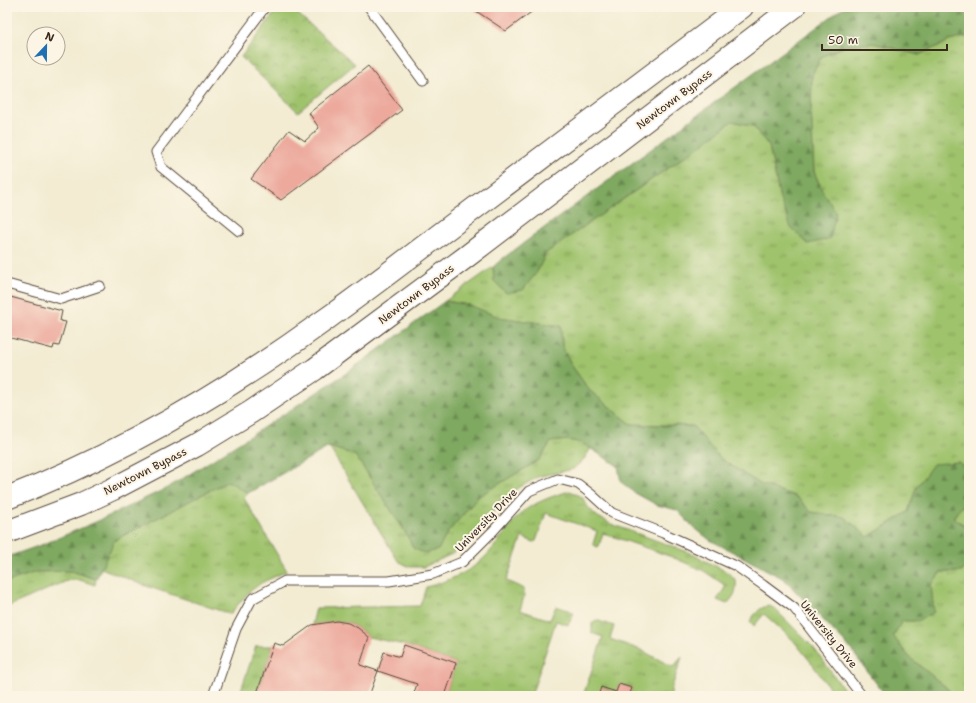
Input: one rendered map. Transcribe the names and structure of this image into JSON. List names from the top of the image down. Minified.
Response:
{"streets":{"highway":["Newtown Bypass"],"lane":["University Drive"]},"scale_bar":"50 m","north":"top"}
